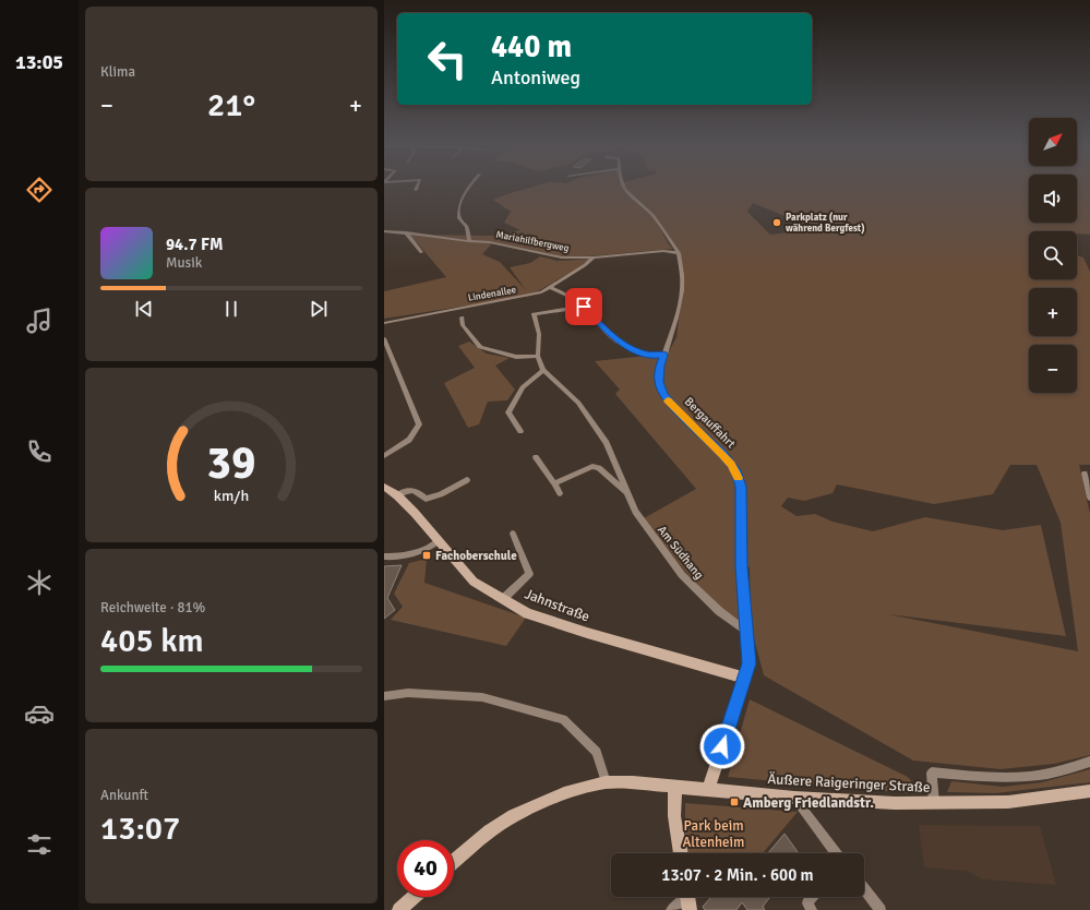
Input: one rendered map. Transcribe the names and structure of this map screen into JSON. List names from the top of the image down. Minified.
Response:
{"streets":{"street":["Mariahilfbergweg","Lindenallee","Bergauffahrt","Am Südhang","Jahnstraße","Äußere Raigeringer Straße"]},"crossings":[["Mariahilfbergweg","Lindenallee"],["Mariahilfbergweg","Bergauffahrt"],["Bergauffahrt","Am Südhang"],["Bergauffahrt","Jahnstraße"],["Bergauffahrt","Äußere Raigeringer Straße"]],"parks":["Park beim Altenheim"],"places":{"other":["Parkplatz (nur während Bergfest)"],"transit":["Fachoberschule","Amberg Friedlandstr."]},"north":"top right","page":{"tabs":"13:05","tile":["Klima",["Reichweite · 81%","405 km"],["Ankunft","13:07"]],"turn":["440 m","Antoniweg"],"heat":["−","21°","+"],"map_buttons":["+","−"],"song":["94.7 FM","Musik"],"limit":"40","trip":"13:07 · 2 Min. · 600 m","gauge":["39","km/h"]}}
